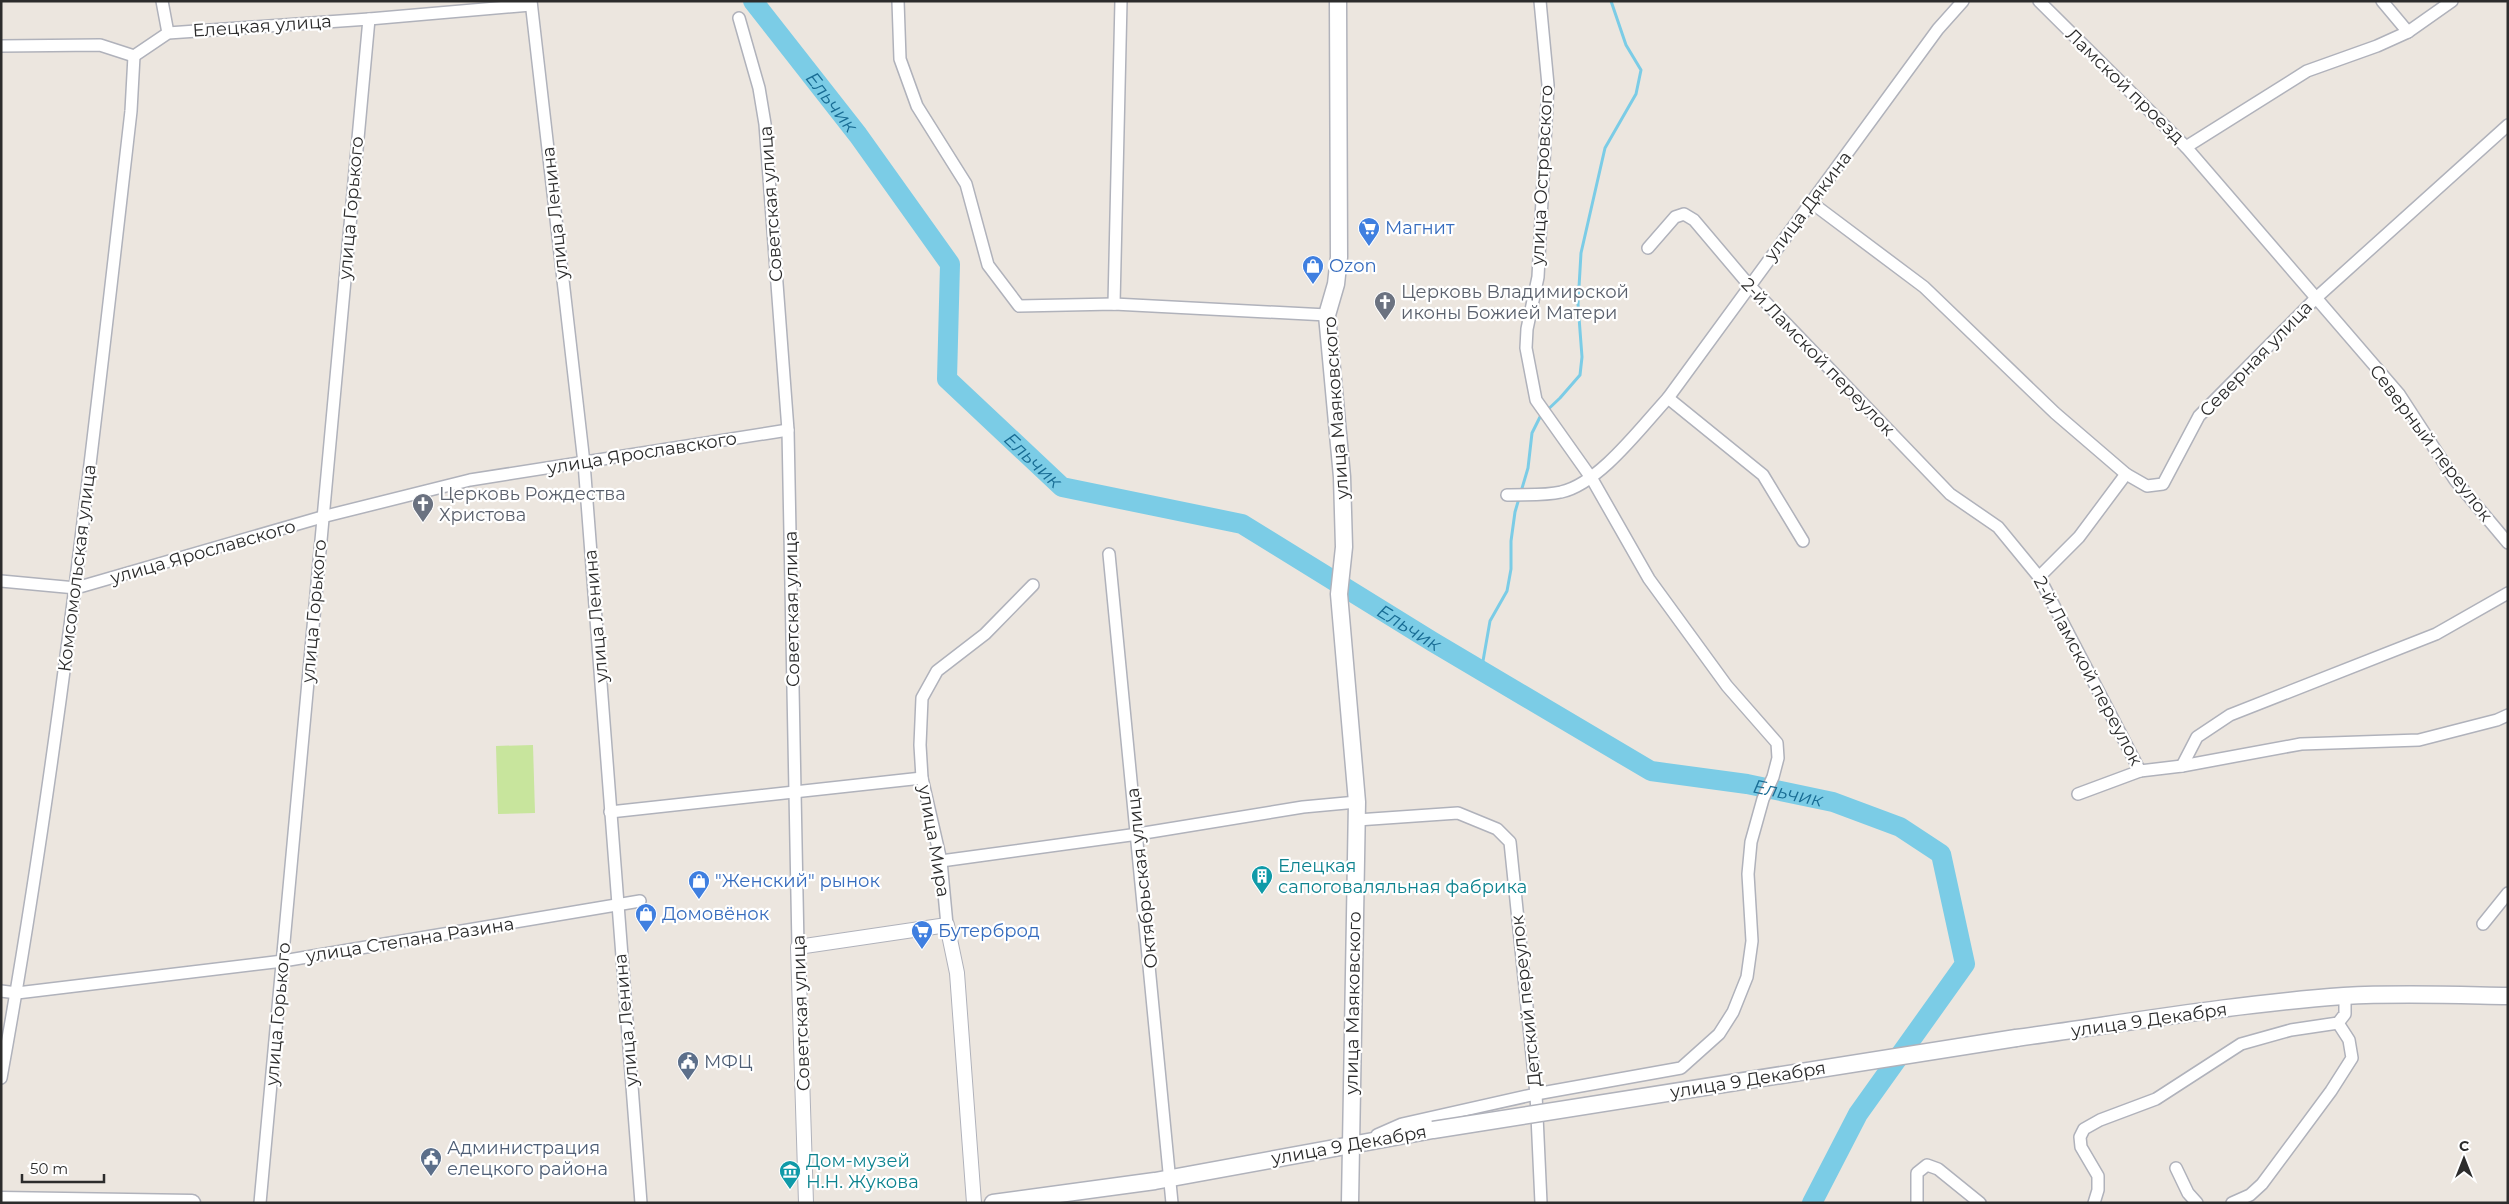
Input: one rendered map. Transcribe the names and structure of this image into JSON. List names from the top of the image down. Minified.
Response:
{"streets":{"main road":["улица Маяковского","улица 9 Декабря"],"street":["Елецкая улица","Ламской проезд","улица Островского","Советская улица","улица Дякина","улица Горького","улица Ленина","2-й Ламской переулок","Северная улица","Северный переулок","улица Ярославского","Комсомольская улица","улица Мира","Октябрьская улица","улица Степана Разина","Детский переулок"]},"crossings":[["Елецкая улица","улица Горького"],["Елецкая улица","улица Ленина"],["Елецкая улица","Комсомольская улица"],["Ламской проезд","Северный переулок"],["улица Островского","улица Дякина"],["улица Островского","улица Маяковского"],["улица Островского","Детский переулок"],["улица Островского","улица 9 Декабря"],["Советская улица","улица Ярославского"],["улица Дякина","2-й Ламской переулок"],["улица Дякина","Северная улица"],["улица Горького","улица Ярославского"],["улица Горького","улица Степана Разина"],["улица Ленина","улица Ярославского"],["улица Ленина","улица Степана Разина"],["Северная улица","Северный переулок"],["улица Маяковского","Детский переулок"],["улица Маяковского","улица 9 Декабря"],["улица Ярославского","Комсомольская улица"],["Комсомольская улица","улица Степана Разина"],["Октябрьская улица","улица 9 Декабря"]],"water":["Ельчик"],"places":{"supermarket":["Магнит","Бутерброд"],"shop":["Ozon","\"Женский\" рынок","Домовёнок"],"church":["Церковь Владимирской иконы Божией Матери","Церковь Рождества Христова"],"building":["Елецкая сапоговаляльная фабрика"],"public building":["МФЦ","Администрация елецкого района"],"museum":["Дом-музей Н.Н. Жукова"]},"scale_bar":"50 m","north":"top"}
